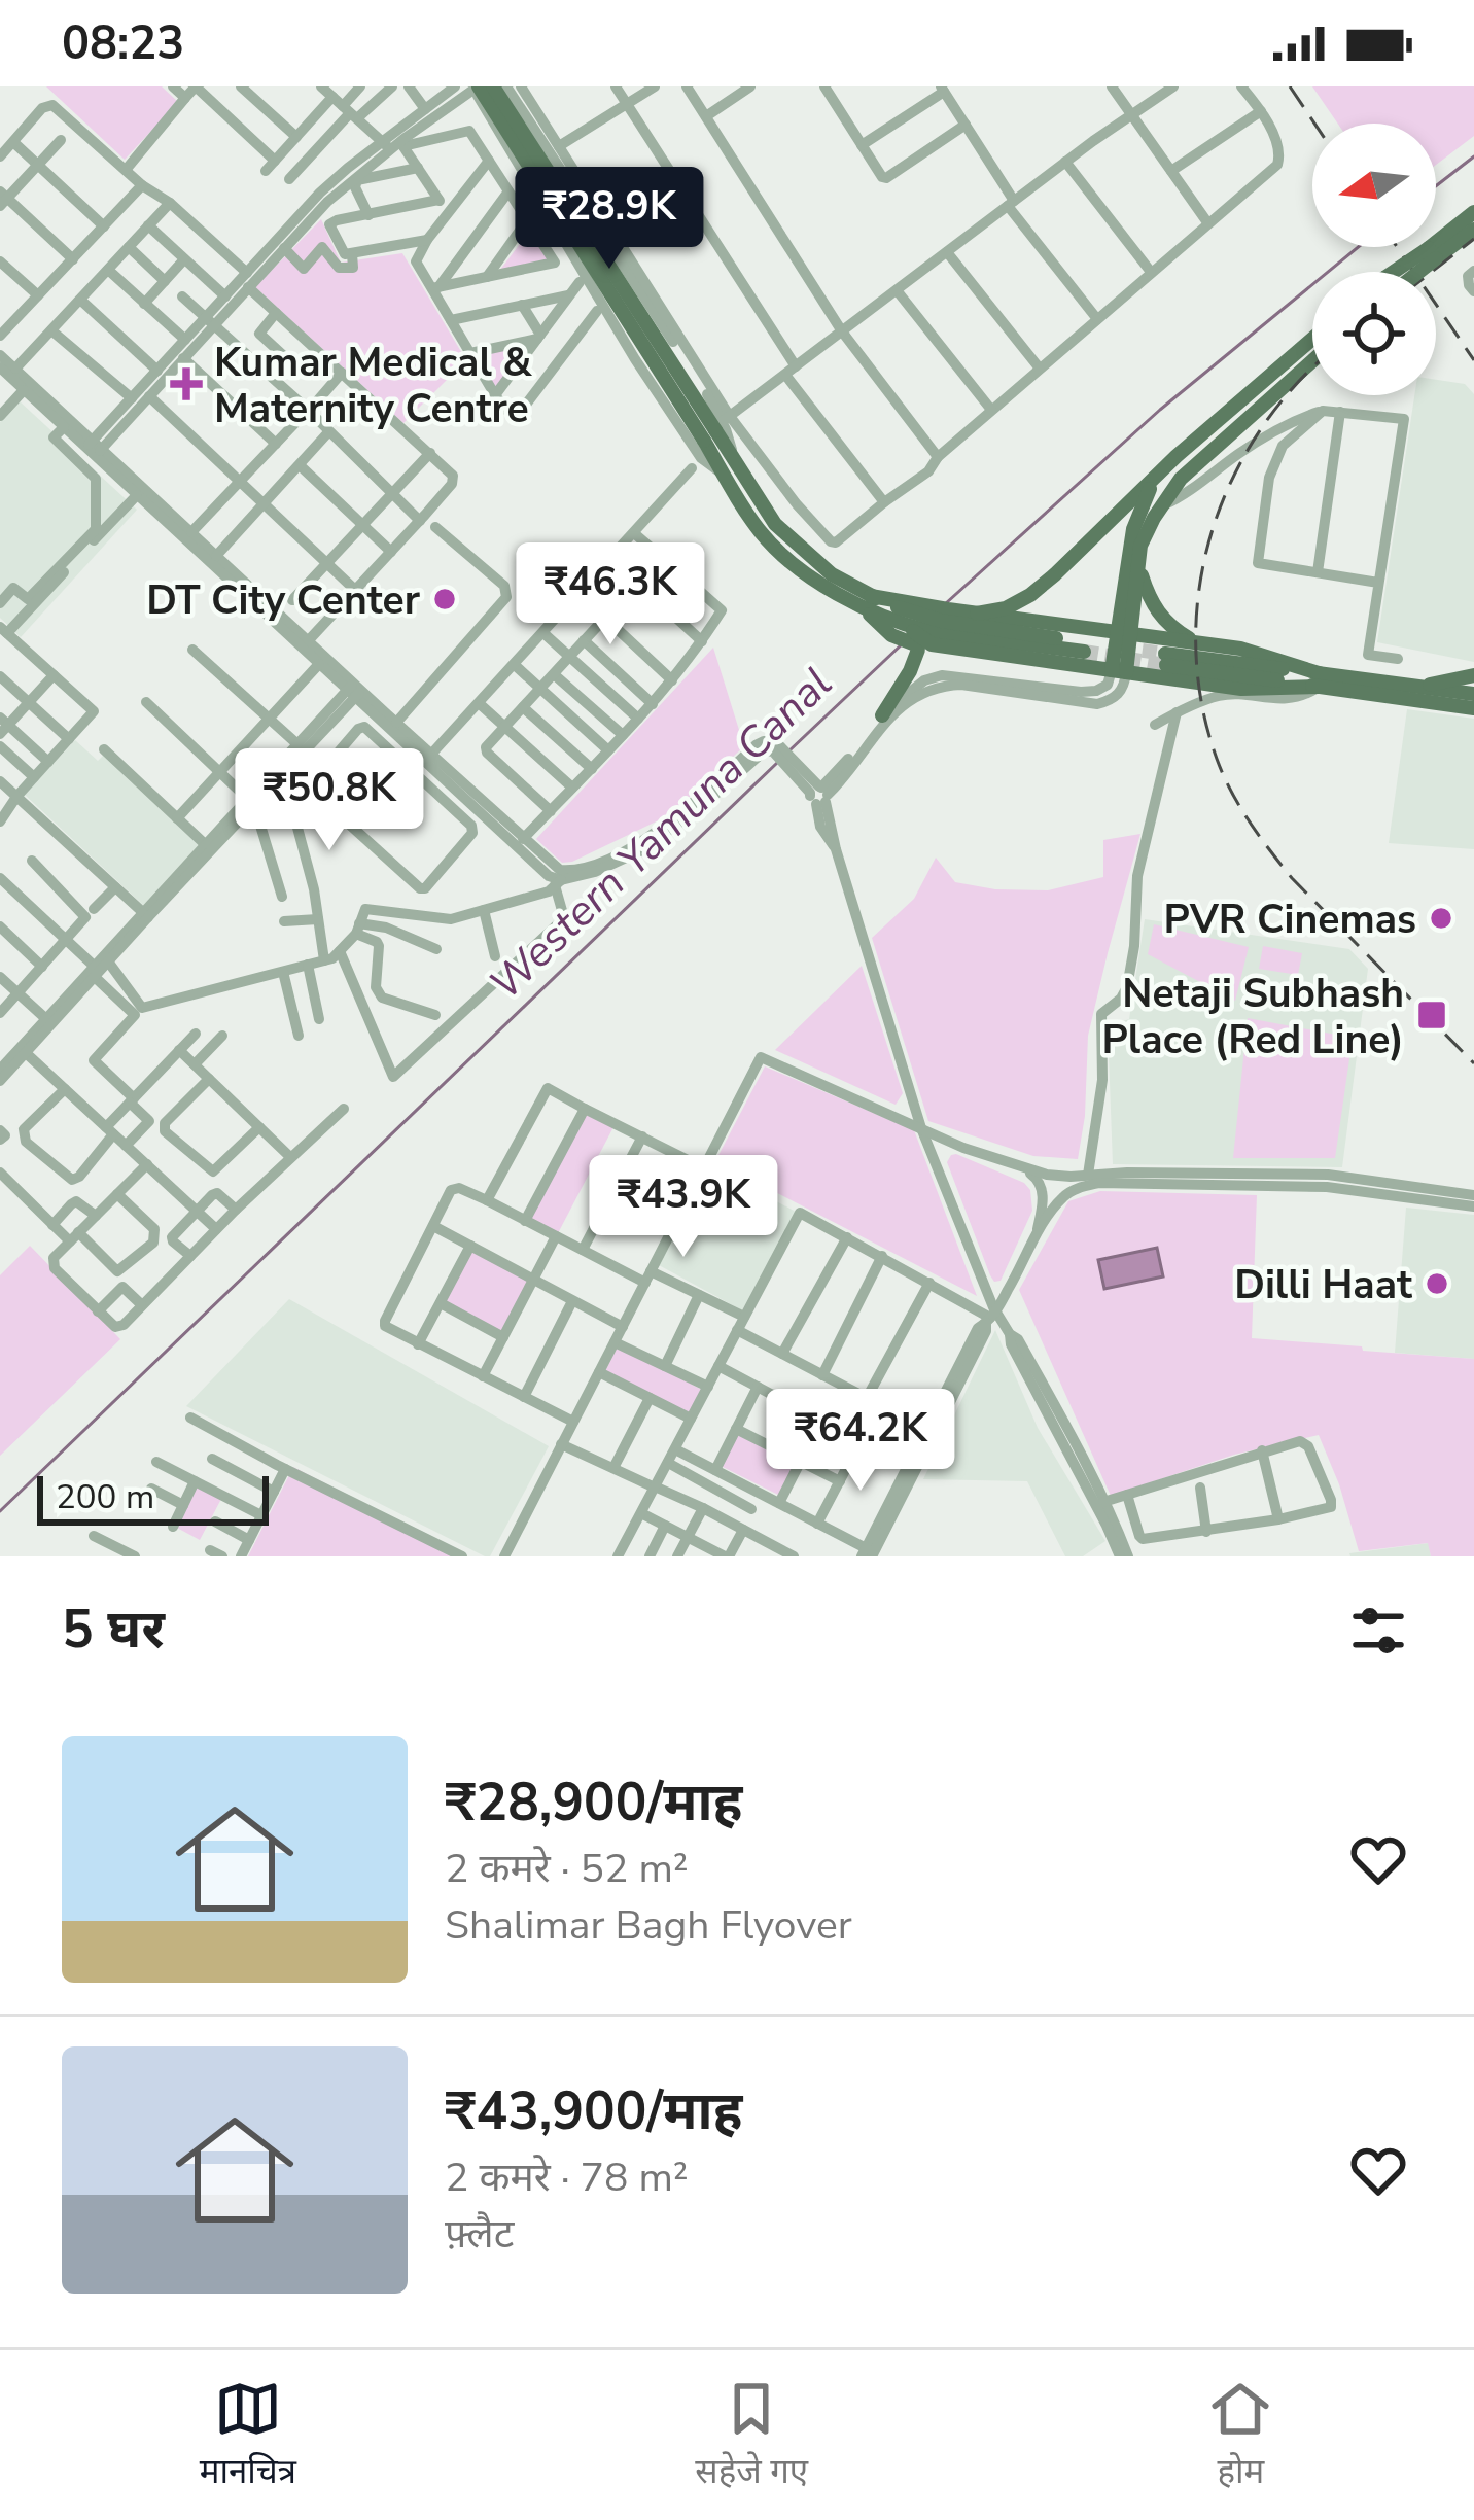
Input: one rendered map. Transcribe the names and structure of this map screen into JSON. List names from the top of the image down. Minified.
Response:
{"water":["Western Yamuna Canal"],"places":{"health":["Kumar Medical & Maternity Centre"],"other":["DT City Center","PVR Cinemas","Dilli Haat"],"transit":["Netaji Subhash Place (Red Line)"]},"scale_bar":"200 m","north":"left","page":{"status":"08:23","price":["₹28.9K","₹46.3K","₹50.8K","₹43.9K","₹64.2K"],"scale":"200 m","heading":"5 घर","list":[{"name":"₹28,900/माह","note":"2 कमरे · 52 m² · Shalimar Bagh Flyover"},{"name":"₹43,900/माह","note":"2 कमरे · 78 m² · फ़्लैट"}],"tabs":["मानचित्र","सहेजे गए","होम"]}}
